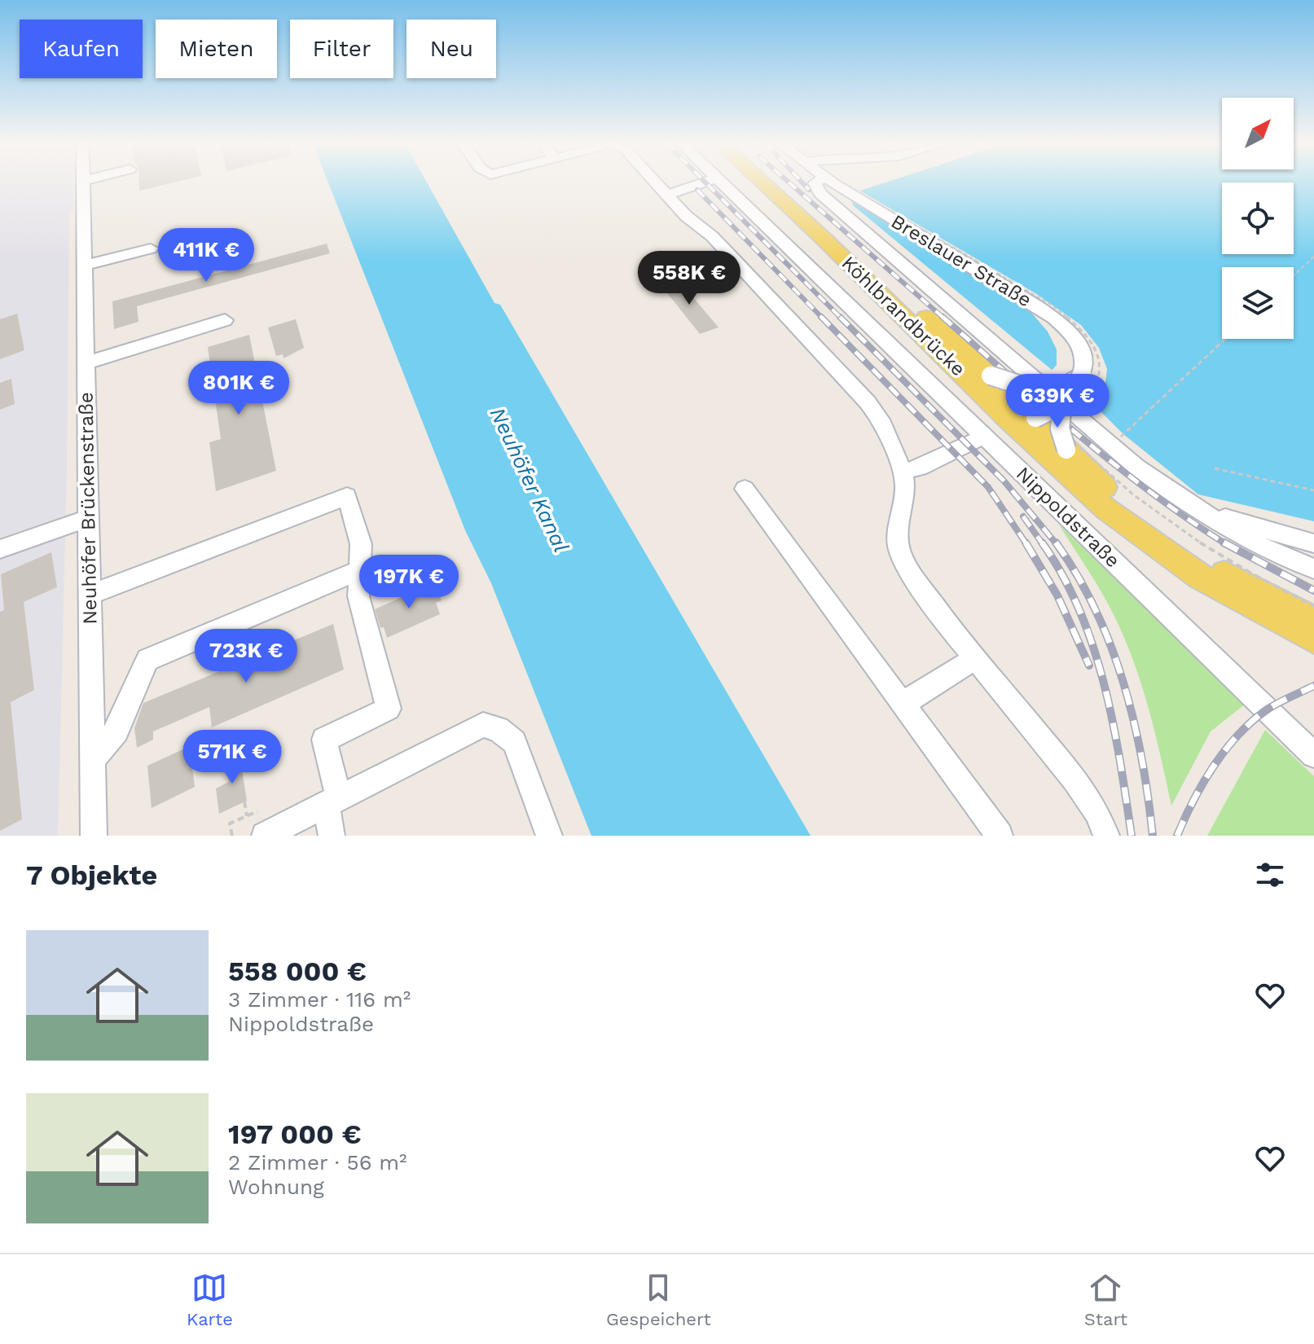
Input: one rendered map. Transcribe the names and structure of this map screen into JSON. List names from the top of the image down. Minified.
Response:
{"streets":{"main road":["Köhlbrandbrücke"],"street":["Breslauer Straße","Neuhöfer Brückenstraße","Nippoldstraße"]},"water":["Neuhöfer Kanal"],"north":"top right","page":{"chip":["Kaufen","Mieten","Filter","Neu"],"price":["411K €","558K €","801K €","639K €","197K €","723K €","571K €"],"heading":"7 Objekte","list":[{"name":"558 000 €","note":"3 Zimmer · 116 m² · Nippoldstraße"},{"name":"197 000 €","note":"2 Zimmer · 56 m² · Wohnung"}],"tabs":["Karte","Gespeichert","Start"]}}
